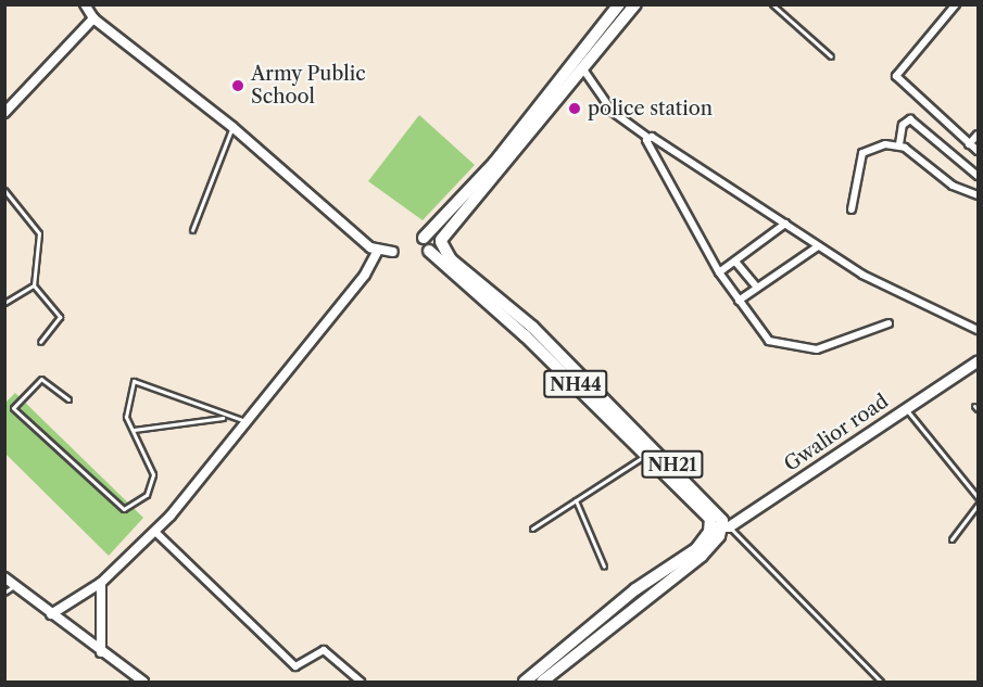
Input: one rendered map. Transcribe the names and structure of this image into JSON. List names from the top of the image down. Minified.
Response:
{"streets":{"highway":["NH44","NH21"],"main road":["Gwalior road"]},"crossings":[["NH44","Gwalior road"],["NH44","NH21"],["Gwalior road","NH21"]],"places":["Army Public School","police station"]}
